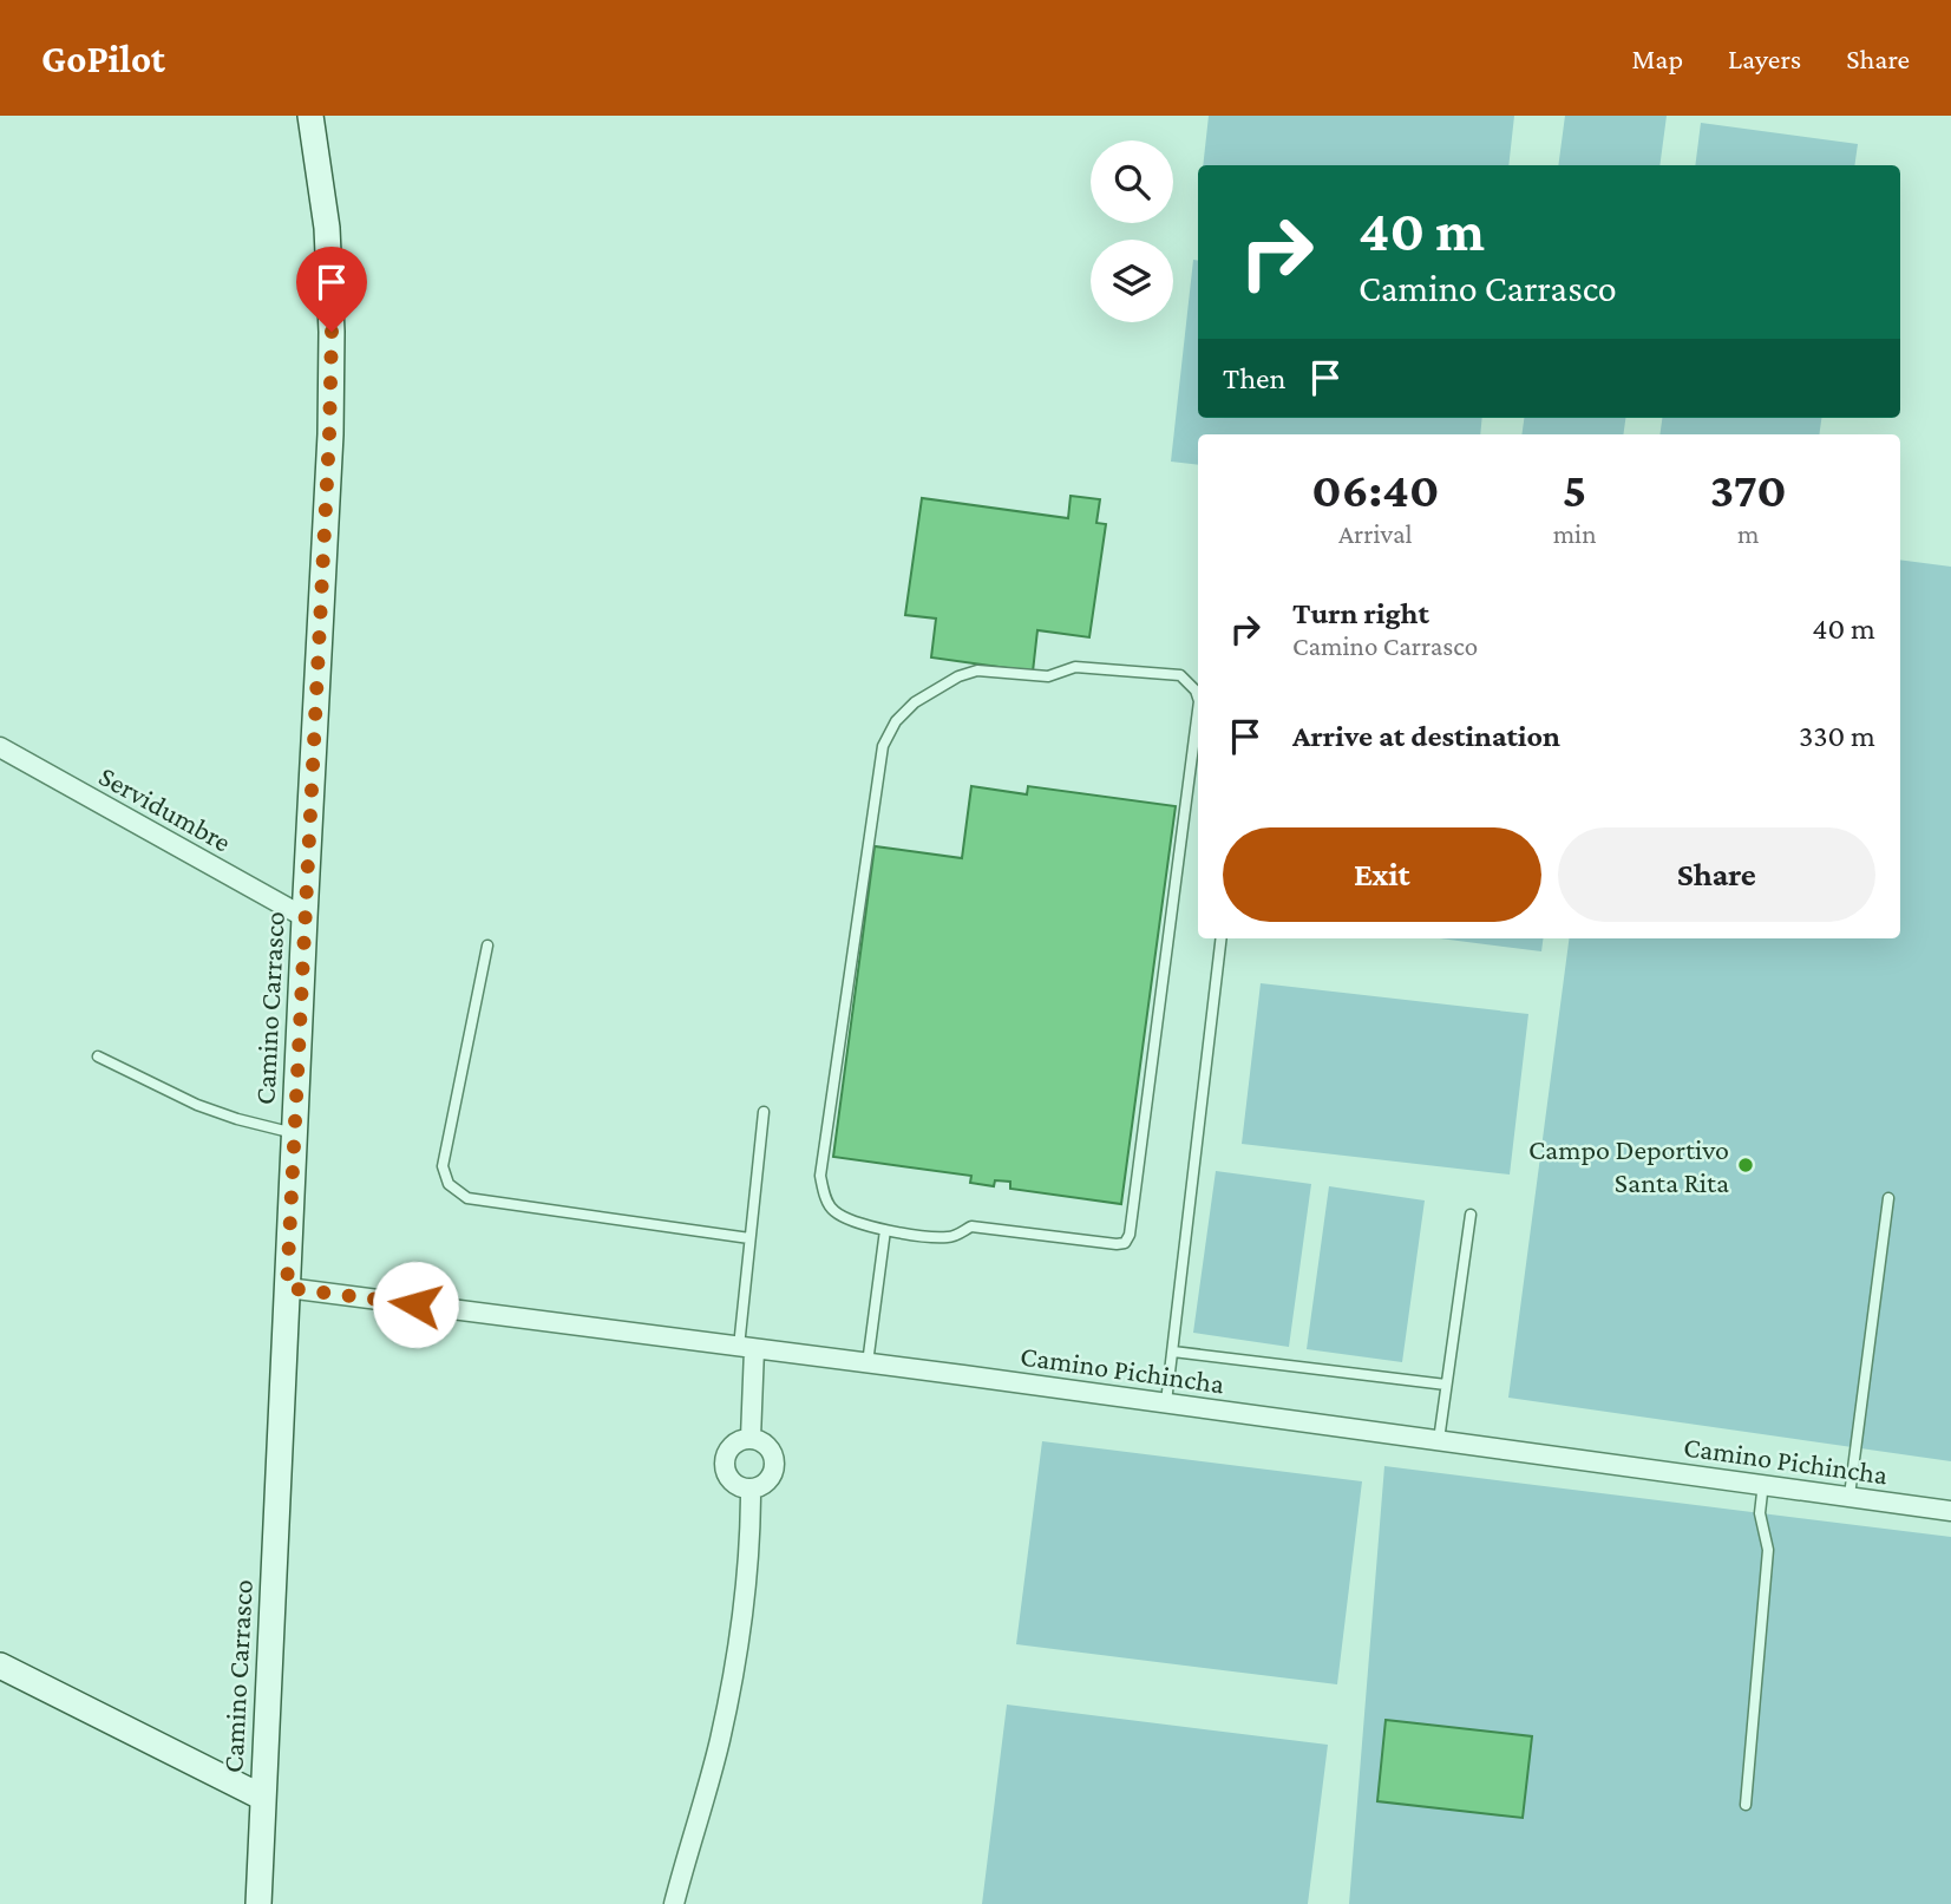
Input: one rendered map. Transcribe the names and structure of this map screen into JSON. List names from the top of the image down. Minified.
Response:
{"streets":{"main road":["Camino Carrasco"],"street":["Servidumbre","Camino Pichincha"]},"crossings":[["Servidumbre","Camino Carrasco"],["Camino Carrasco","Camino Pichincha"]],"places":["Campo Deportivo Santa Rita"],"page":{"header":"GoPilot","nav":["Map","Layers","Share"],"turn":["40 m","Camino Carrasco"],"then":"Then","eta":["06:40","Arrival","5","min","370","m"],"list":[{"name":"Turn right","note":"Camino Carrasco","value":"40 m"},{"name":"Arrive at destination","value":"330 m"}],"buttons":["Exit","Share"]}}
